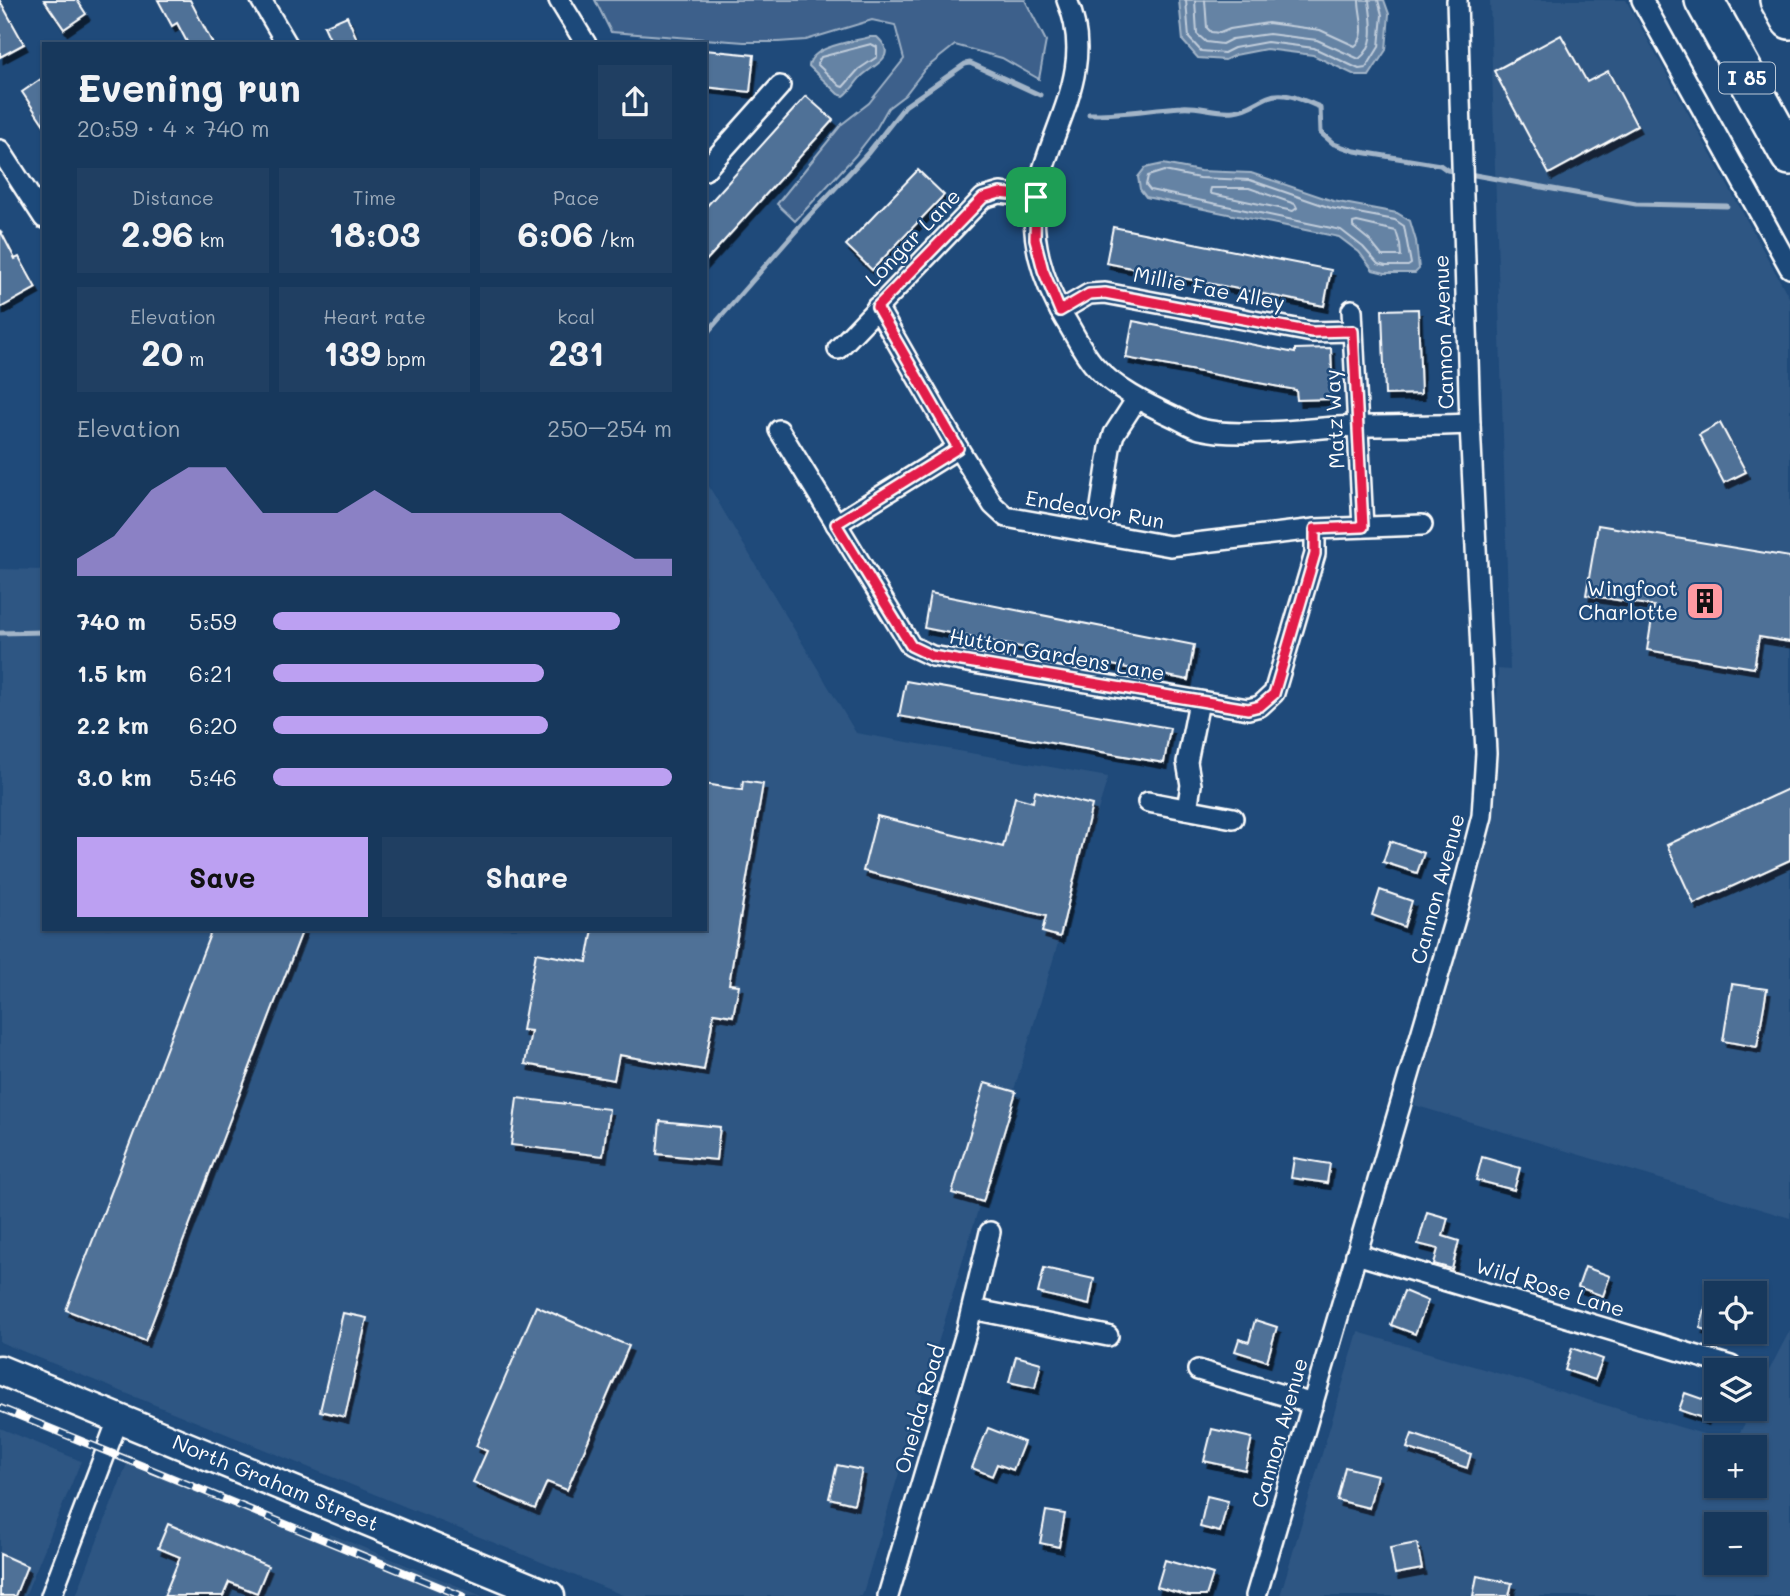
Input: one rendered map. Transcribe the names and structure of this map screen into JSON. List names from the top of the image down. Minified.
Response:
{"streets":{"highway":["I 85"],"main road":["North Graham Street"],"street":["Longar Lane","Millie Fae Alley","Cannon Avenue","Matz Way","Endeavor Run","Hutton Gardens Lane","Wild Rose Lane","Oneida Road"]},"crossings":[["Longar Lane","Endeavor Run"],["Millie Fae Alley","Matz Way"],["Cannon Avenue","Wild Rose Lane"],["Matz Way","Endeavor Run"],["Endeavor Run","Hutton Gardens Lane"]],"places":{"building":["Wingfoot Charlotte"]},"page":{"heading":["Evening run","20:59 · 4 × 740 m"],"stats":[["Distance","2.96 km"],["Time","18:03"],["Pace","6:06 /km"],["Elevation","20 m"],["Heart rate","139 bpm"],["kcal","231"]],"chart":["Elevation","250–254 m"],"list":[{"name":"740 m","note":"5:59"},{"name":"1.5 km","note":"6:21"},{"name":"2.2 km","note":"6:20"},{"name":"3.0 km","note":"5:46"}],"buttons":["Save","Share"],"map_buttons":["+","−"]}}
